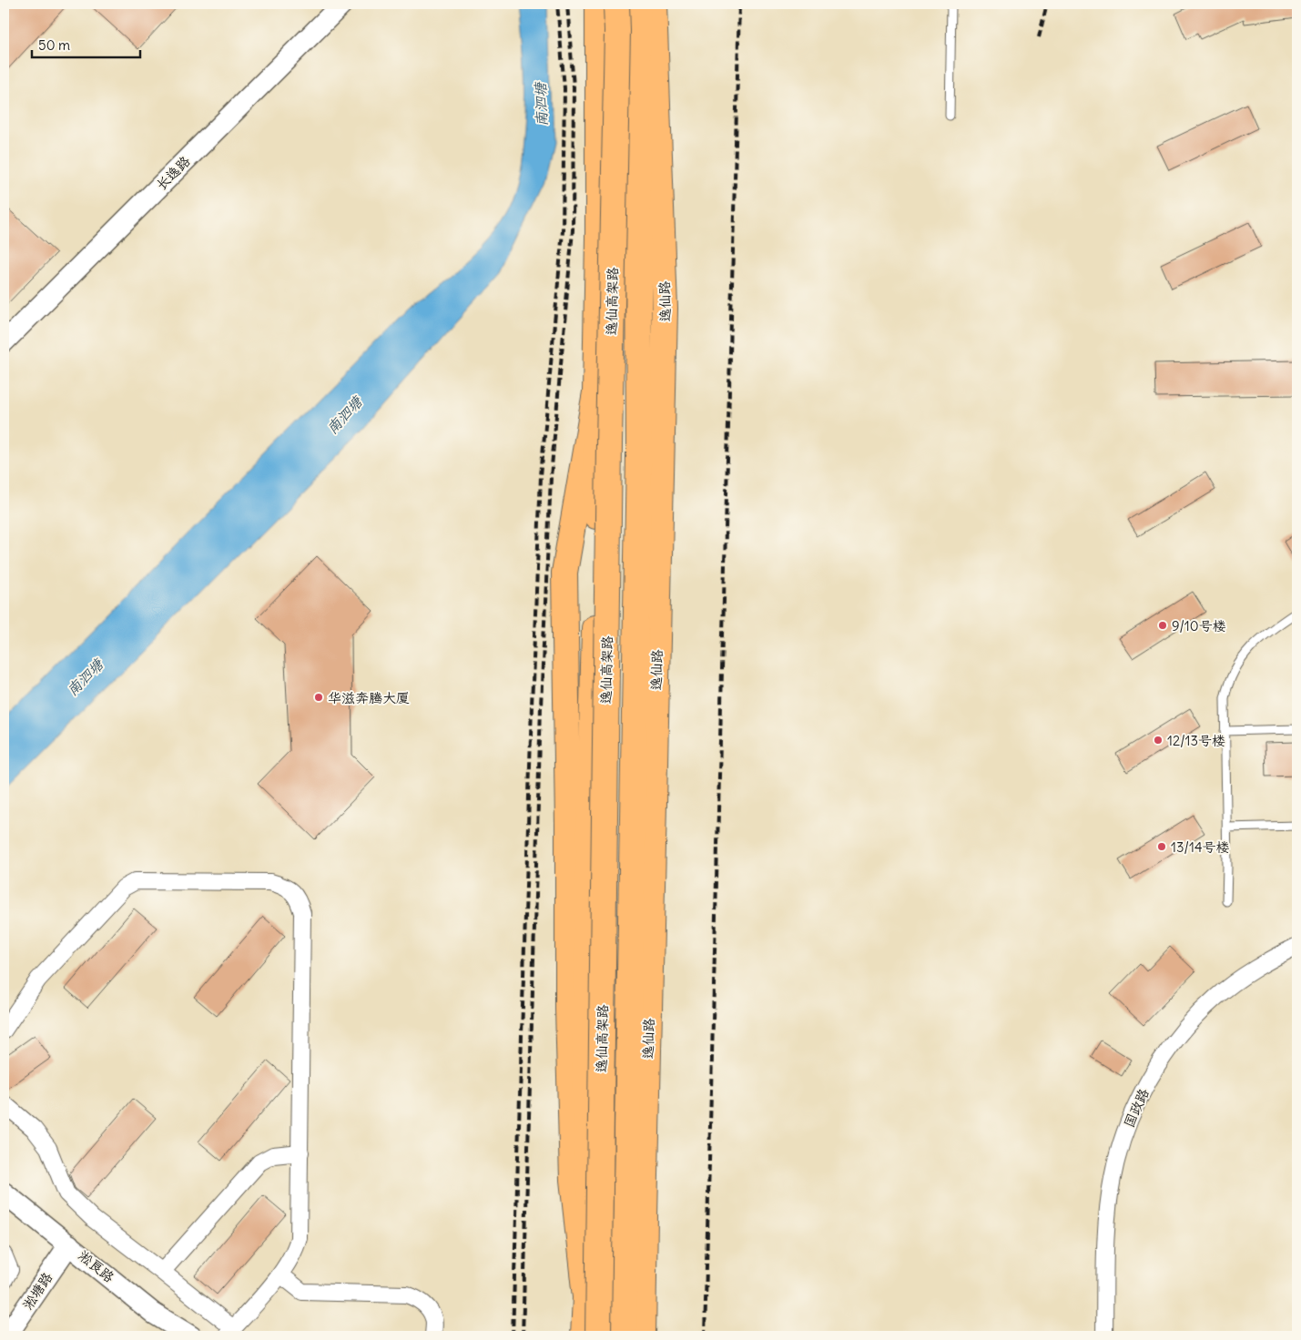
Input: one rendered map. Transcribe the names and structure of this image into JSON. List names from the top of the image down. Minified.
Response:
{"streets":{"main road":["逸仙高架路","逸仙路"],"street":["长逸路","国政路","淞良路","淞塘路"]},"crossings":[["淞良路","淞塘路"]],"water":["南泗塘"],"places":["9/10号楼","华滋奔腾大厦","12/13号楼","13/14号楼"],"scale_bar":"50 m"}
